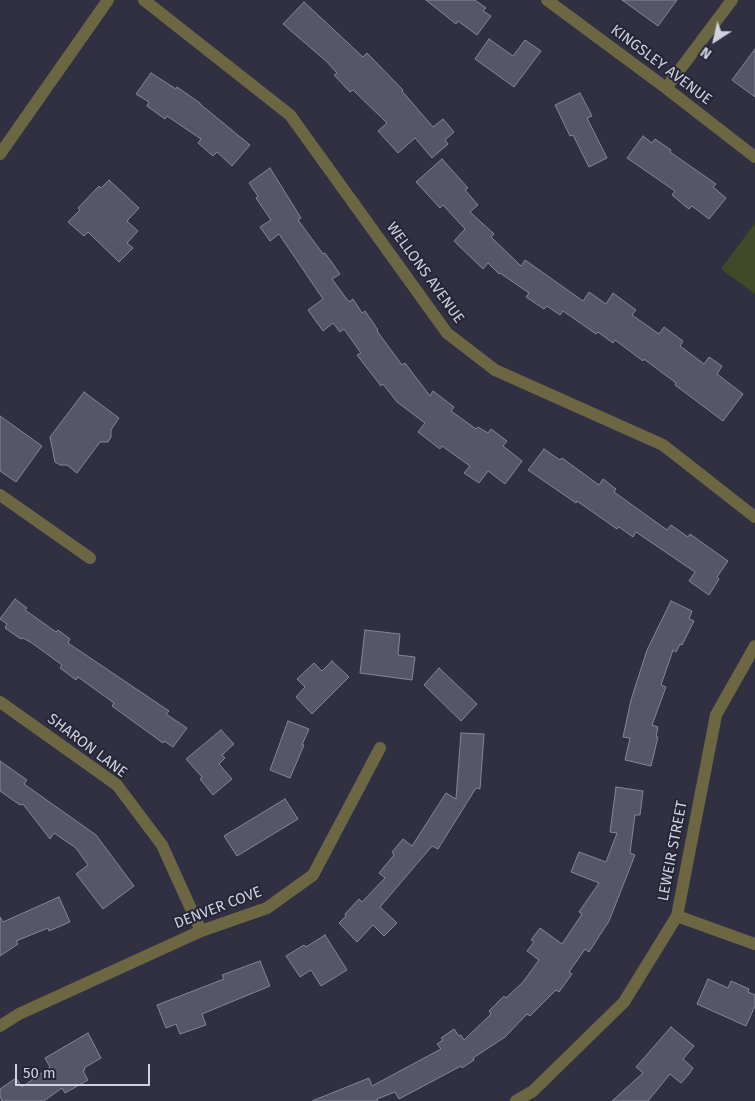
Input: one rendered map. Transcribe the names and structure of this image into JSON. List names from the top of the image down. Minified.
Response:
{"streets":{"street":["KINGSLEY AVENUE","WELLONS AVENUE","SHARON LANE","LEWEIR STREET","DENVER COVE"]},"crossings":[["SHARON LANE","DENVER COVE"]],"scale_bar":"50 m","north":"bottom left"}
